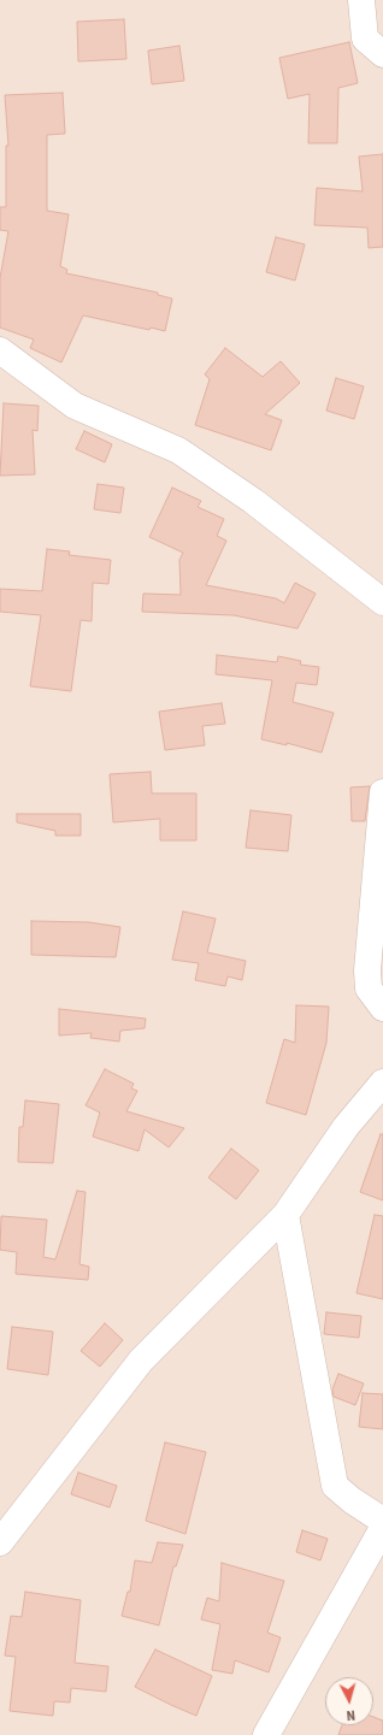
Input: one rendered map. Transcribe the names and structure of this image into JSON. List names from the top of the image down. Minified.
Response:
{"north":"bottom"}
